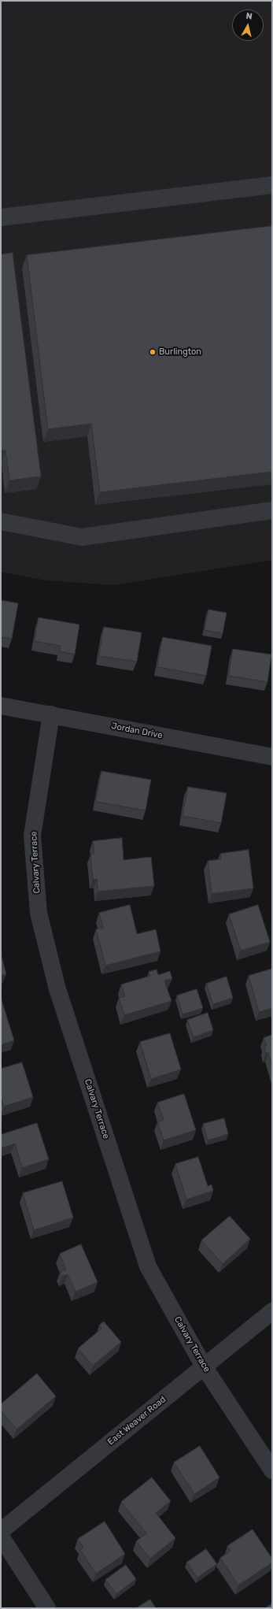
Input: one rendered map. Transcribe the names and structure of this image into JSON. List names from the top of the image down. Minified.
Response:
{"streets":{"street":["Jordan Drive","Calvary Terrace","East Weaver Road"]},"crossings":[["Jordan Drive","Calvary Terrace"],["Calvary Terrace","East Weaver Road"]],"places":["Burlington"],"north":"top"}
